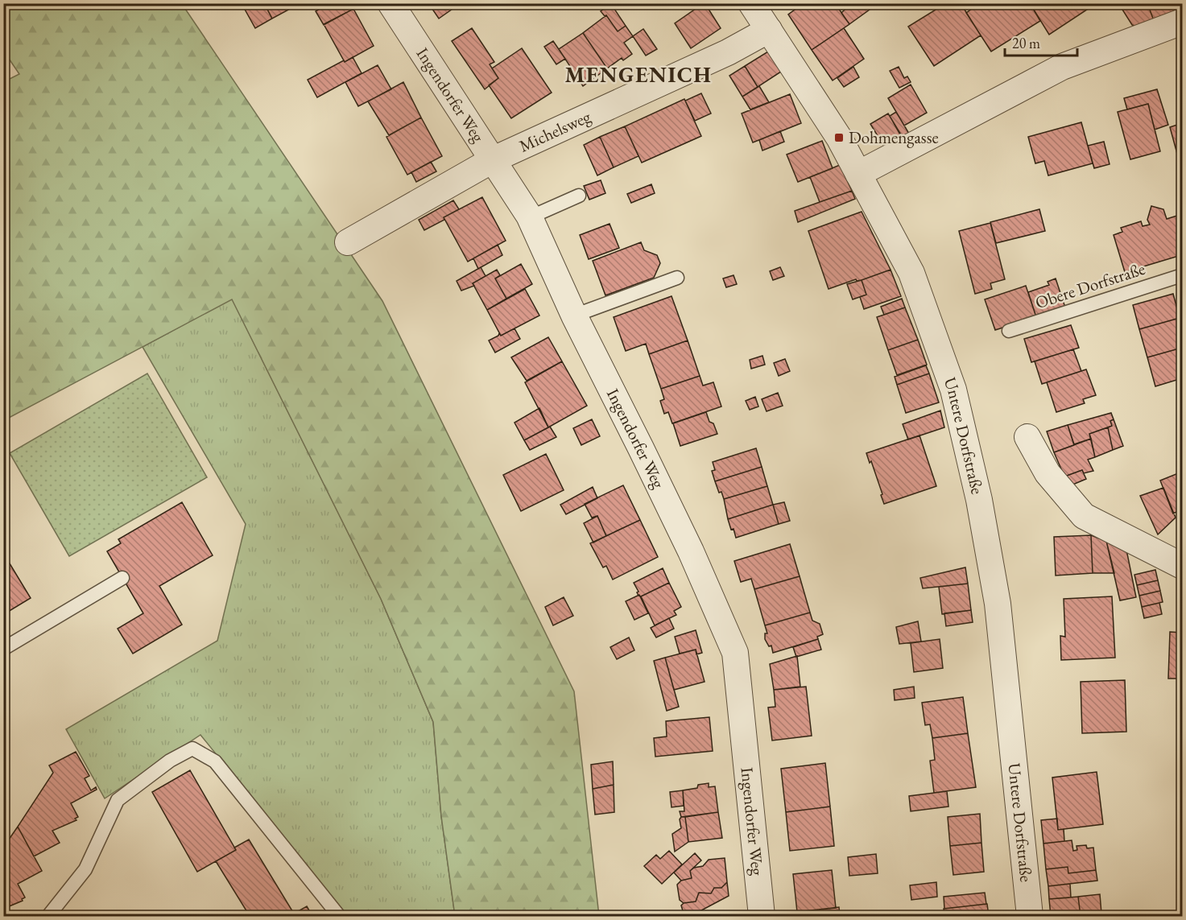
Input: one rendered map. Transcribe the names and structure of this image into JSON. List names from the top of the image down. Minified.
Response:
{"streets":{"street":["Ingendorfer Weg","Michelsweg","Untere Dorfstraße"],"lane":["Obere Dorfstraße"]},"crossings":[["Ingendorfer Weg","Michelsweg"],["Michelsweg","Untere Dorfstraße"]],"districts":["MENGENICH"],"places":{"transit":["Dohmengasse"]},"scale_bar":"20 m"}
